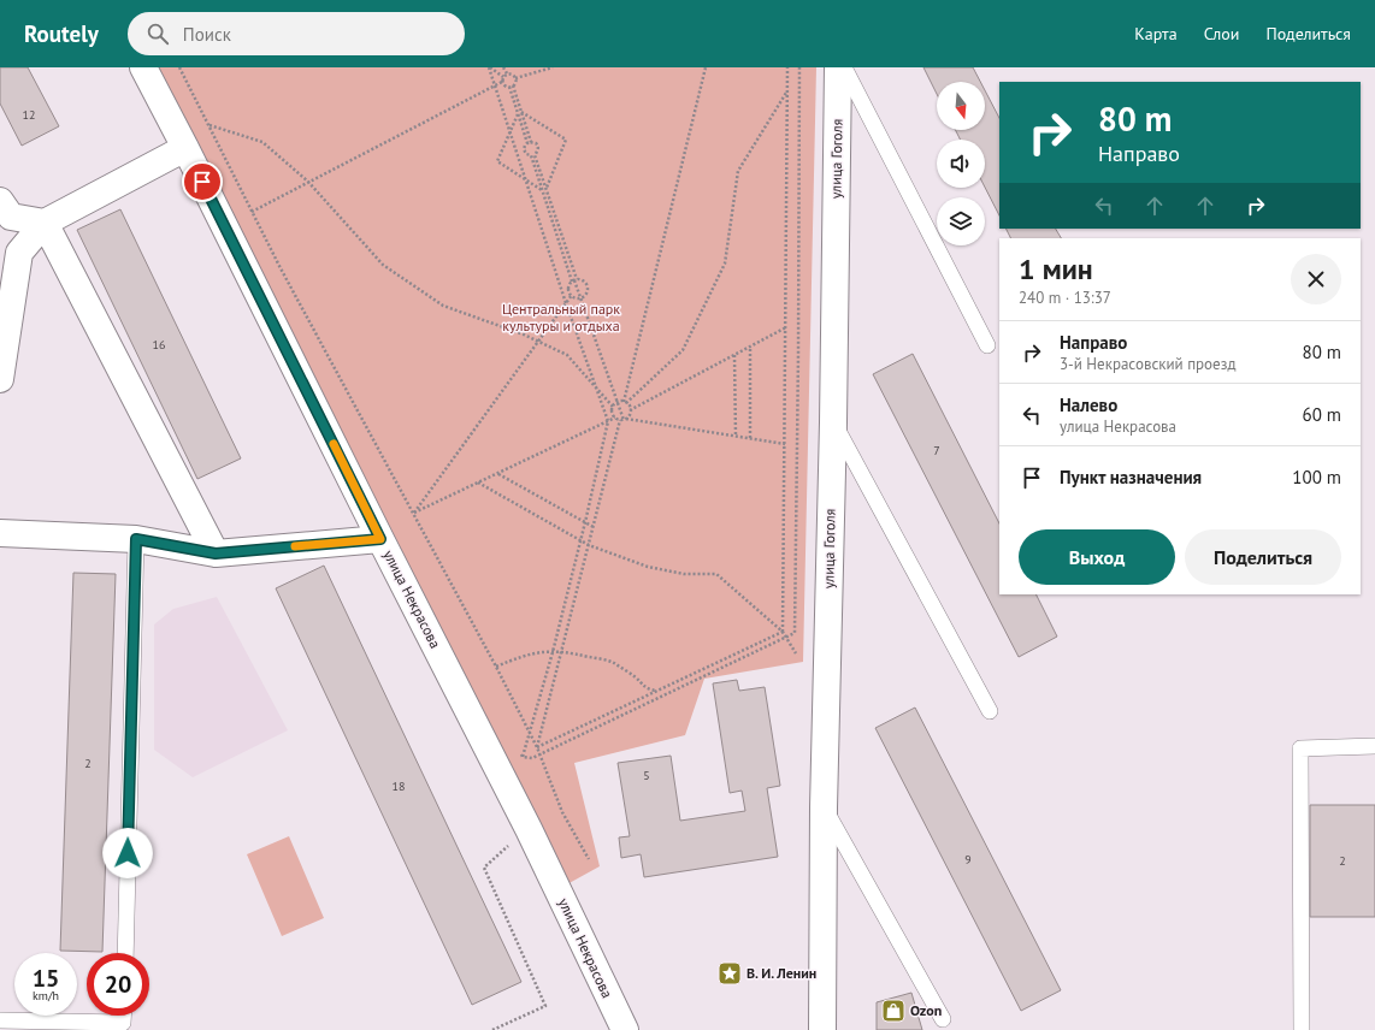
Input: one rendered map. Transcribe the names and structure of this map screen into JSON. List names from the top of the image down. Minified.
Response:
{"streets":{"street":["улица Гоголя","улица Некрасова"]},"parks":["Центральный парк культуры и отдыха"],"places":{"place":["В. И. Ленин"],"shop":["Ozon"]},"house_numbers":["12","16","7","2","5","18","9","2"],"north":"bottom","page":{"header":"Routely","search":"Поиск","nav":["Карта","Слои","Поделиться"],"turn":["80 m","Направо"],"heading":["1 мин","240 m · 13:37"],"list":[{"name":"Направо","note":"3-й Некрасовский проезд","value":"80 m"},{"name":"Налево","note":"улица Некрасова","value":"60 m"},{"name":"Пункт назначения","value":"100 m"}],"buttons":["Выход","Поделиться"],"speed":"15 km/h","limit":"20"}}
